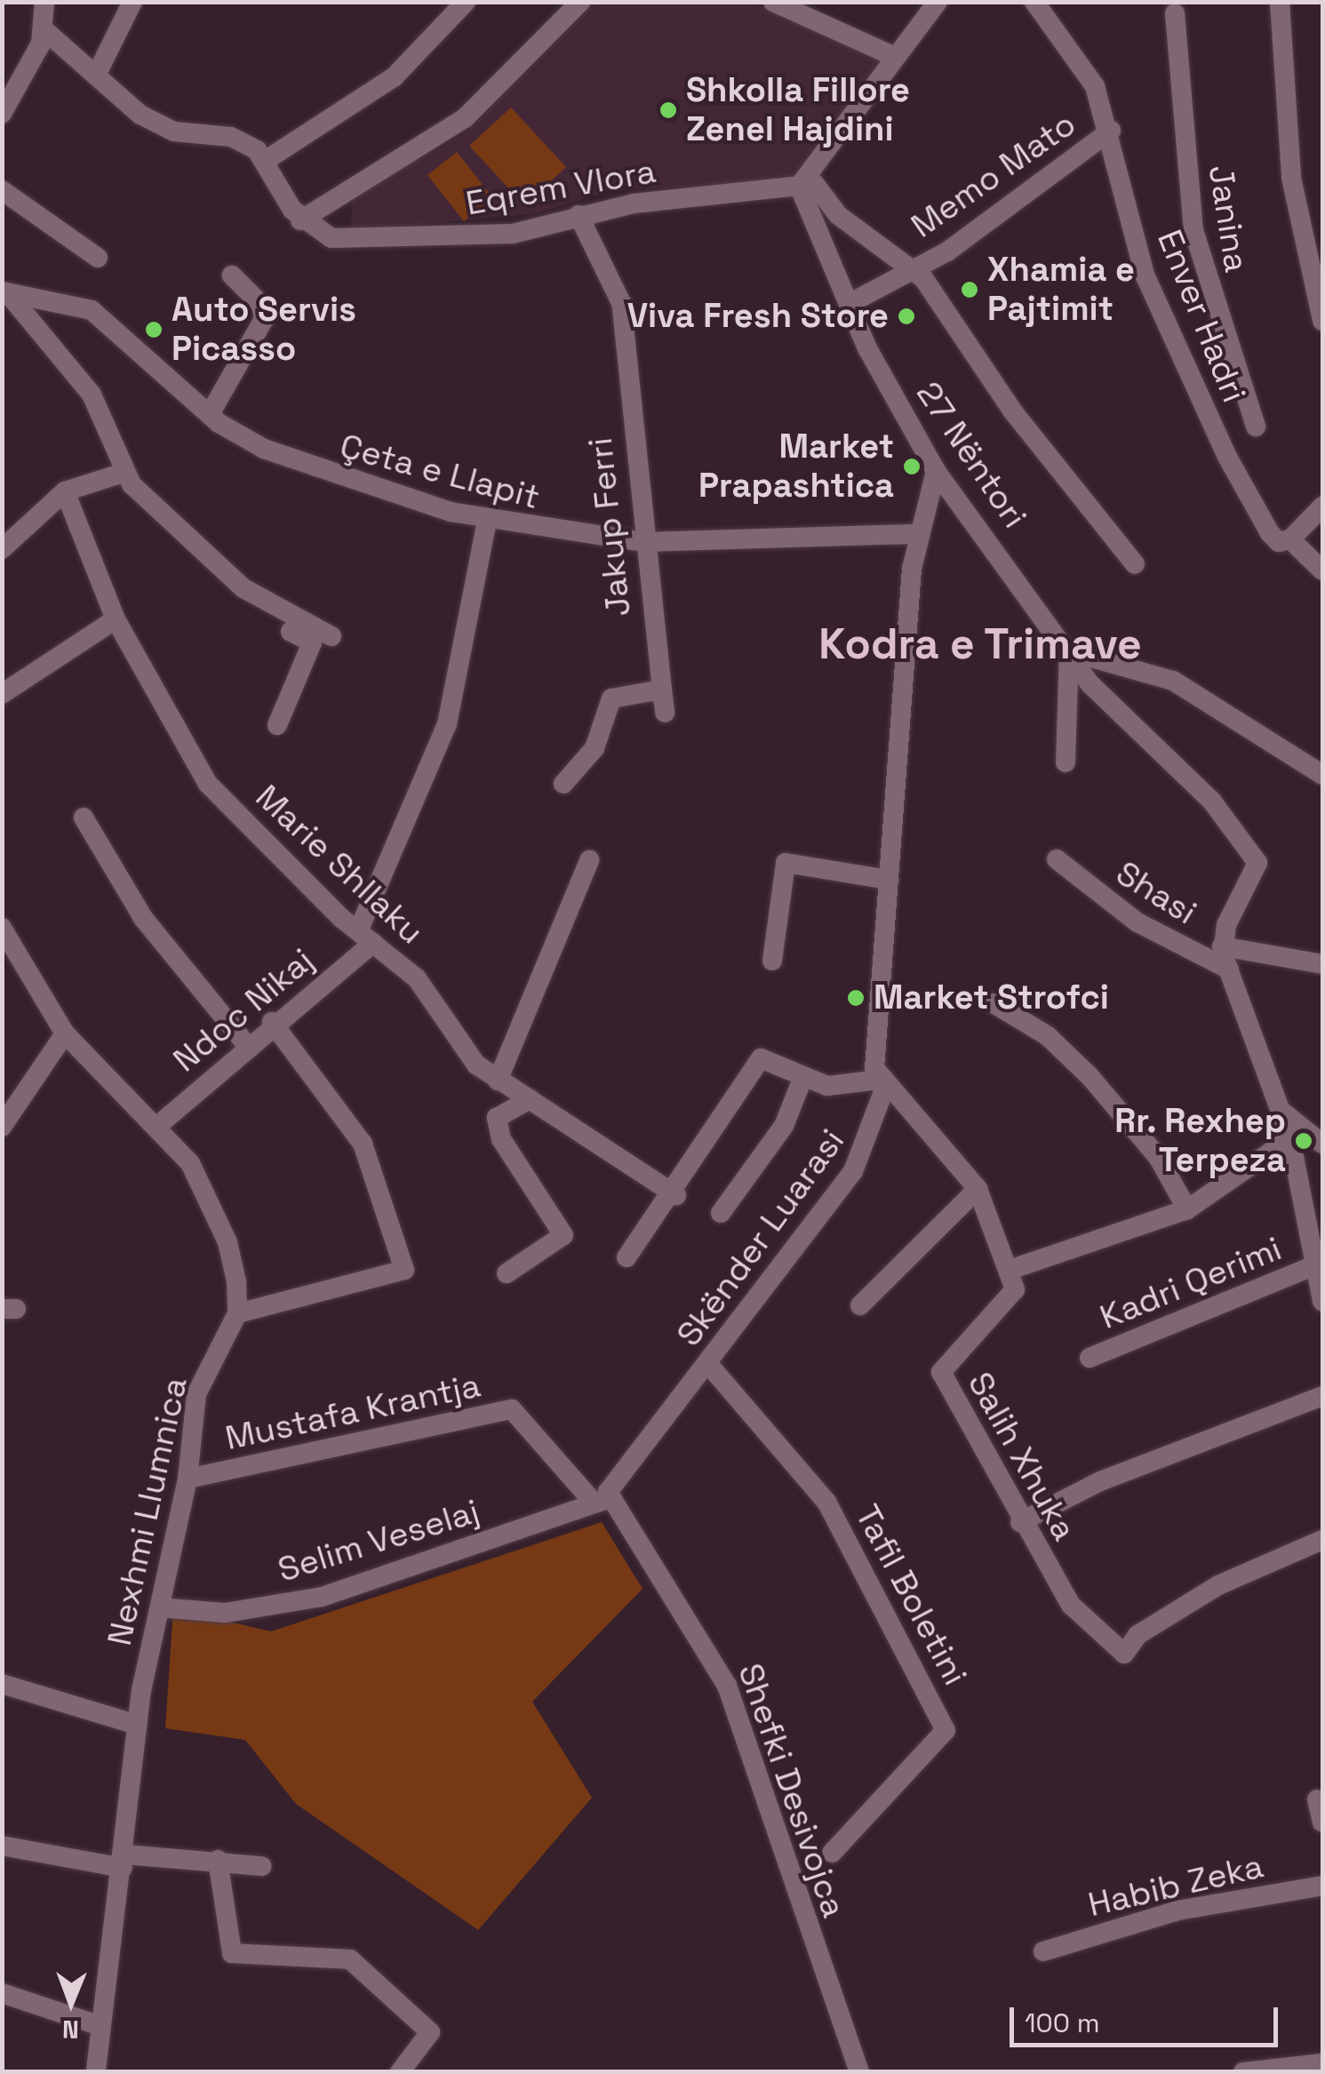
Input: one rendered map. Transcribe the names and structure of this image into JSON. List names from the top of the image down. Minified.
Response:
{"streets":{"street":["Memo Mato","Eqrem Vlora","Janina","Enver Hadri","27 Nëntori","Çeta e Llapit","Jakup Ferri","Marie Shllaku","Shasi","Ndoc Nikaj","Skënder Luarasi","Kadri Qerimi","Mustafa Krantja","Salih Xhuka","Nexhmi Llumnica","Selim Veselaj","Tafil Boletini","Shefki Desivojca","Habib Zeka"]},"crossings":[["Memo Mato","Enver Hadri"],["Memo Mato","27 Nëntori"],["Eqrem Vlora","27 Nëntori"],["Eqrem Vlora","Jakup Ferri"],["27 Nëntori","Skënder Luarasi"],["Çeta e Llapit","Jakup Ferri"],["Çeta e Llapit","Skënder Luarasi"],["Marie Shllaku","Ndoc Nikaj"],["Skënder Luarasi","Mustafa Krantja"],["Skënder Luarasi","Selim Veselaj"],["Skënder Luarasi","Tafil Boletini"],["Skënder Luarasi","Shefki Desivojca"],["Mustafa Krantja","Nexhmi Llumnica"],["Mustafa Krantja","Selim Veselaj"],["Mustafa Krantja","Shefki Desivojca"],["Nexhmi Llumnica","Selim Veselaj"],["Selim Veselaj","Shefki Desivojca"]],"districts":["Kodra e Trimave"],"places":["Shkolla Fillore Zenel Hajdini","Xhamia e Pajtimit","Viva Fresh Store","Auto Servis Picasso","Market Prapashtica","Market Strofci","Rr. Rexhep Terpeza"],"scale_bar":"100 m","north":"bottom"}
